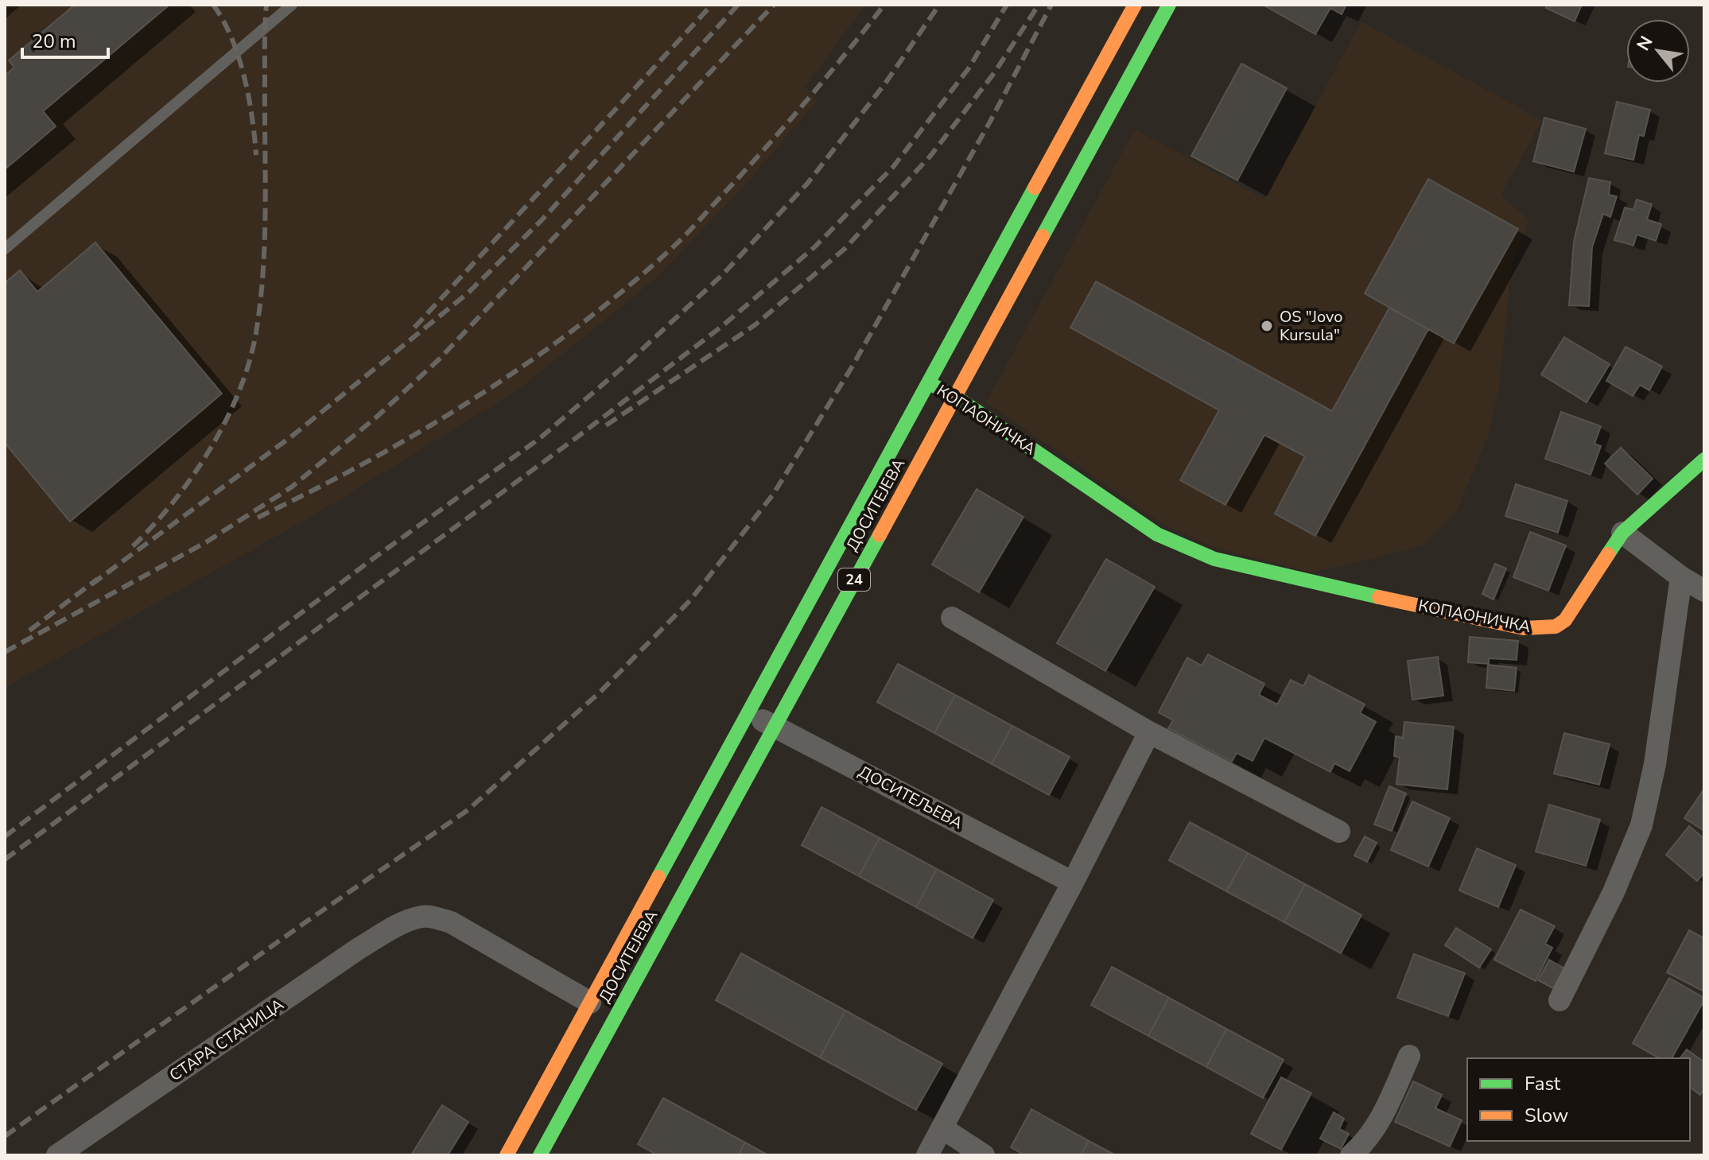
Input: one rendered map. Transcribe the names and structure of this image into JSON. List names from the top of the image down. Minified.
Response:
{"streets":{"main road":["КОПАОНИЧКА","ДОСИТЕЈЕВА","24"],"street":["ДОСИТЕЉЕВА","СТАРА СТАНИЦА"]},"crossings":[["КОПАОНИЧКА","ДОСИТЕЈЕВА"],["ДОСИТЕЈЕВА","ДОСИТЕЉЕВА"],["ДОСИТЕЈЕВА","СТАРА СТАНИЦА"]],"places":["OS \"Jovo Kursula\""],"legend":["Fast","Slow"],"scale_bar":"20 m","north":"top left"}
